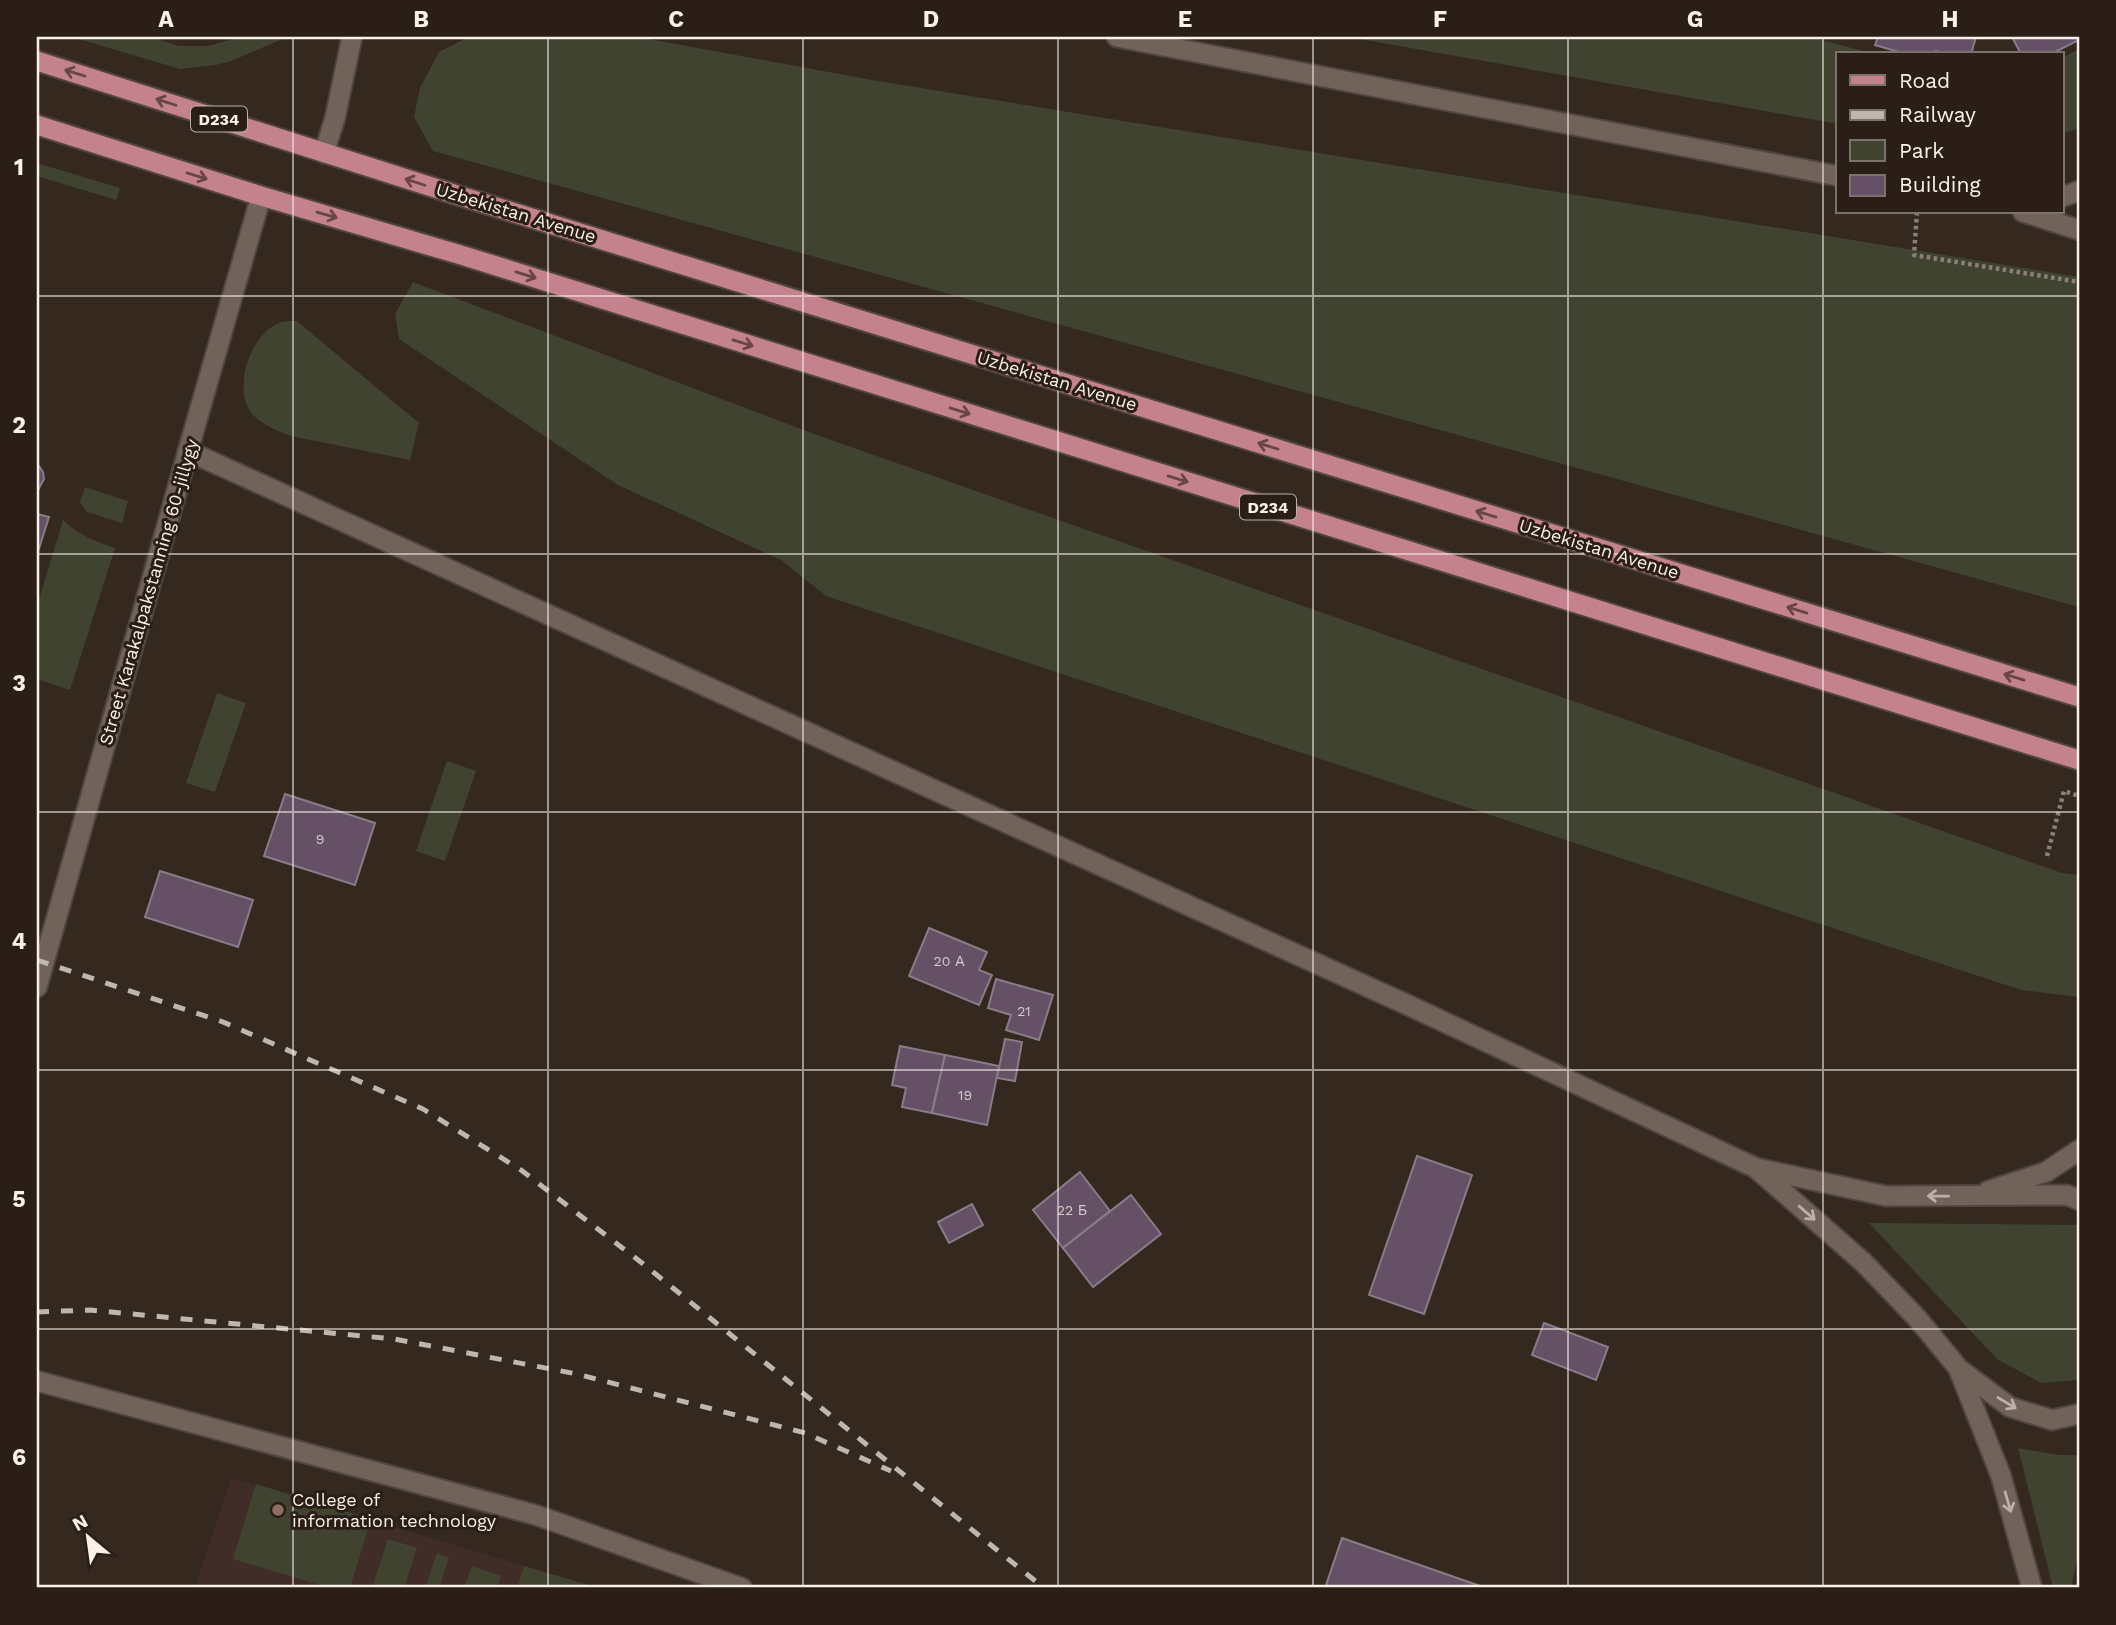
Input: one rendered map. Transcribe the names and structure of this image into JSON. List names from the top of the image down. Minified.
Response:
{"streets":{"main road":["D234","Uzbekistan Avenue","Street Karakalpakstanning 60-jillygy"]},"crossings":[["D234","Street Karakalpakstanning 60-jillygy"]],"places":["College of information technology"],"house_numbers":["9","20 А","21","19","22 Б"],"legend":["Road","Railway","Park","Building"],"north":"top left","grid":{"columns":["A","B","C","D","E","F","G","H"],"rows":["1","2","3","4","5","6"]}}
